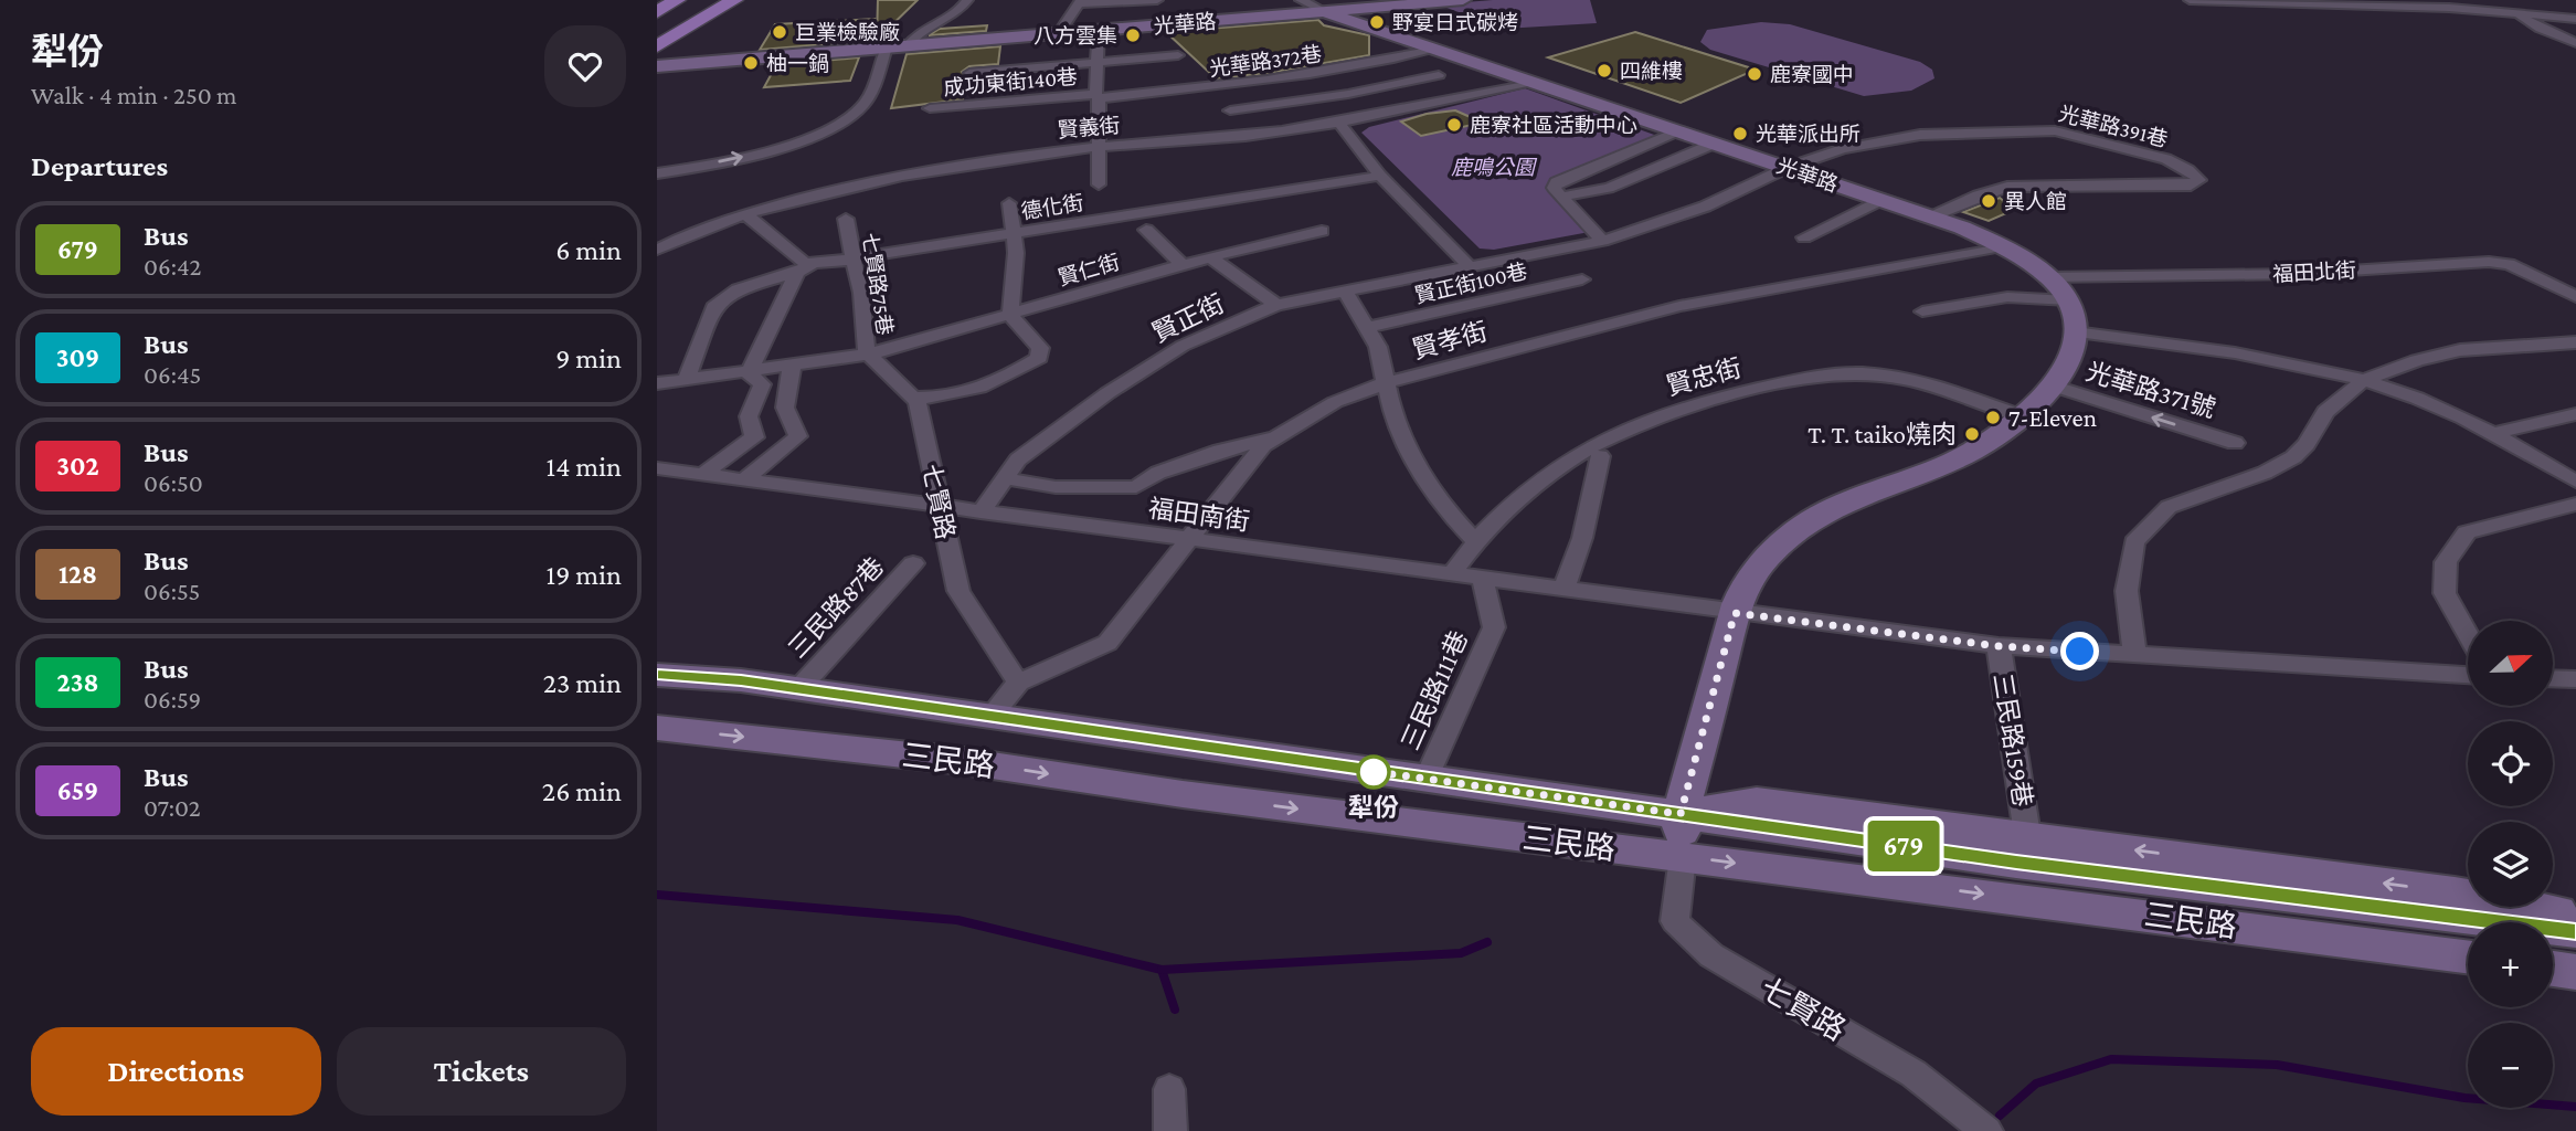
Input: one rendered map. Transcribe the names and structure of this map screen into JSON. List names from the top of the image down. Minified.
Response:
{"streets":{"street":["光華路","光華路372巷","成功東街140巷","光華路391巷","賢義街","德化街","賢仁街","福田北街","賢正街100巷","七賢路75巷","賢正街","賢孝街","賢忠街","光華路371號","七賢路","福田南街","三民路87巷","三民路111巷","三民路159巷","三民路"]},"crossings":[["光華路","光華路372巷"],["光華路","光華路391巷"],["光華路","賢義街"],["光華路","福田北街"],["光華路","賢正街"],["光華路","賢孝街"],["光華路372巷","成功東街140巷"],["光華路391巷","賢正街"],["德化街","七賢路75巷"],["賢仁街","七賢路75巷"],["賢仁街","七賢路"],["七賢路75巷","七賢路"],["賢正街","福田南街"],["賢孝街","七賢路"],["賢孝街","福田南街"],["賢忠街","福田南街"],["七賢路","福田南街"],["七賢路","三民路"],["福田南街","三民路111巷"],["三民路87巷","三民路"],["三民路111巷","三民路"],["三民路159巷","三民路"]],"parks":["鹿鳴公園"],"places":["野宴日式碳烤","巨業檢驗廠","八方雲集","柚一鍋","四維樓","鹿寮國中","鹿寮社區活動中心","光華派出所","異人館","7-Eleven","T. T. taiko燒肉","犁份"],"lines":["bus line 679"],"north":"right","page":{"heading":[["犁份","Walk · 4 min · 250 m"],"Departures"],"on_map":"679","list":[{"mark":"679","name":"Bus","note":"06:42","value":"6 min"},{"mark":"309","name":"Bus","note":"06:45","value":"9 min"},{"mark":"302","name":"Bus","note":"06:50","value":"14 min"},{"mark":"128","name":"Bus","note":"06:55","value":"19 min"},{"mark":"238","name":"Bus","note":"06:59","value":"23 min"},{"mark":"659","name":"Bus","note":"07:02","value":"26 min"}],"map_buttons":["+","−"],"buttons":["Directions","Tickets"]}}
